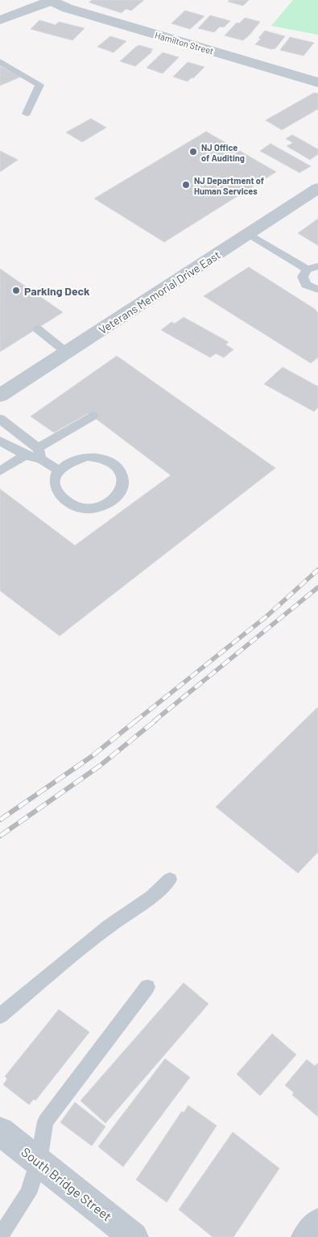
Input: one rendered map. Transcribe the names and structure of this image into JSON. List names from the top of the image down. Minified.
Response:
{"streets":{"street":["Hamilton Street","Veterans Memorial Drive East","South Bridge Street"]},"places":["NJ Office of Auditing","NJ Department of Human Services","Parking Deck"]}
